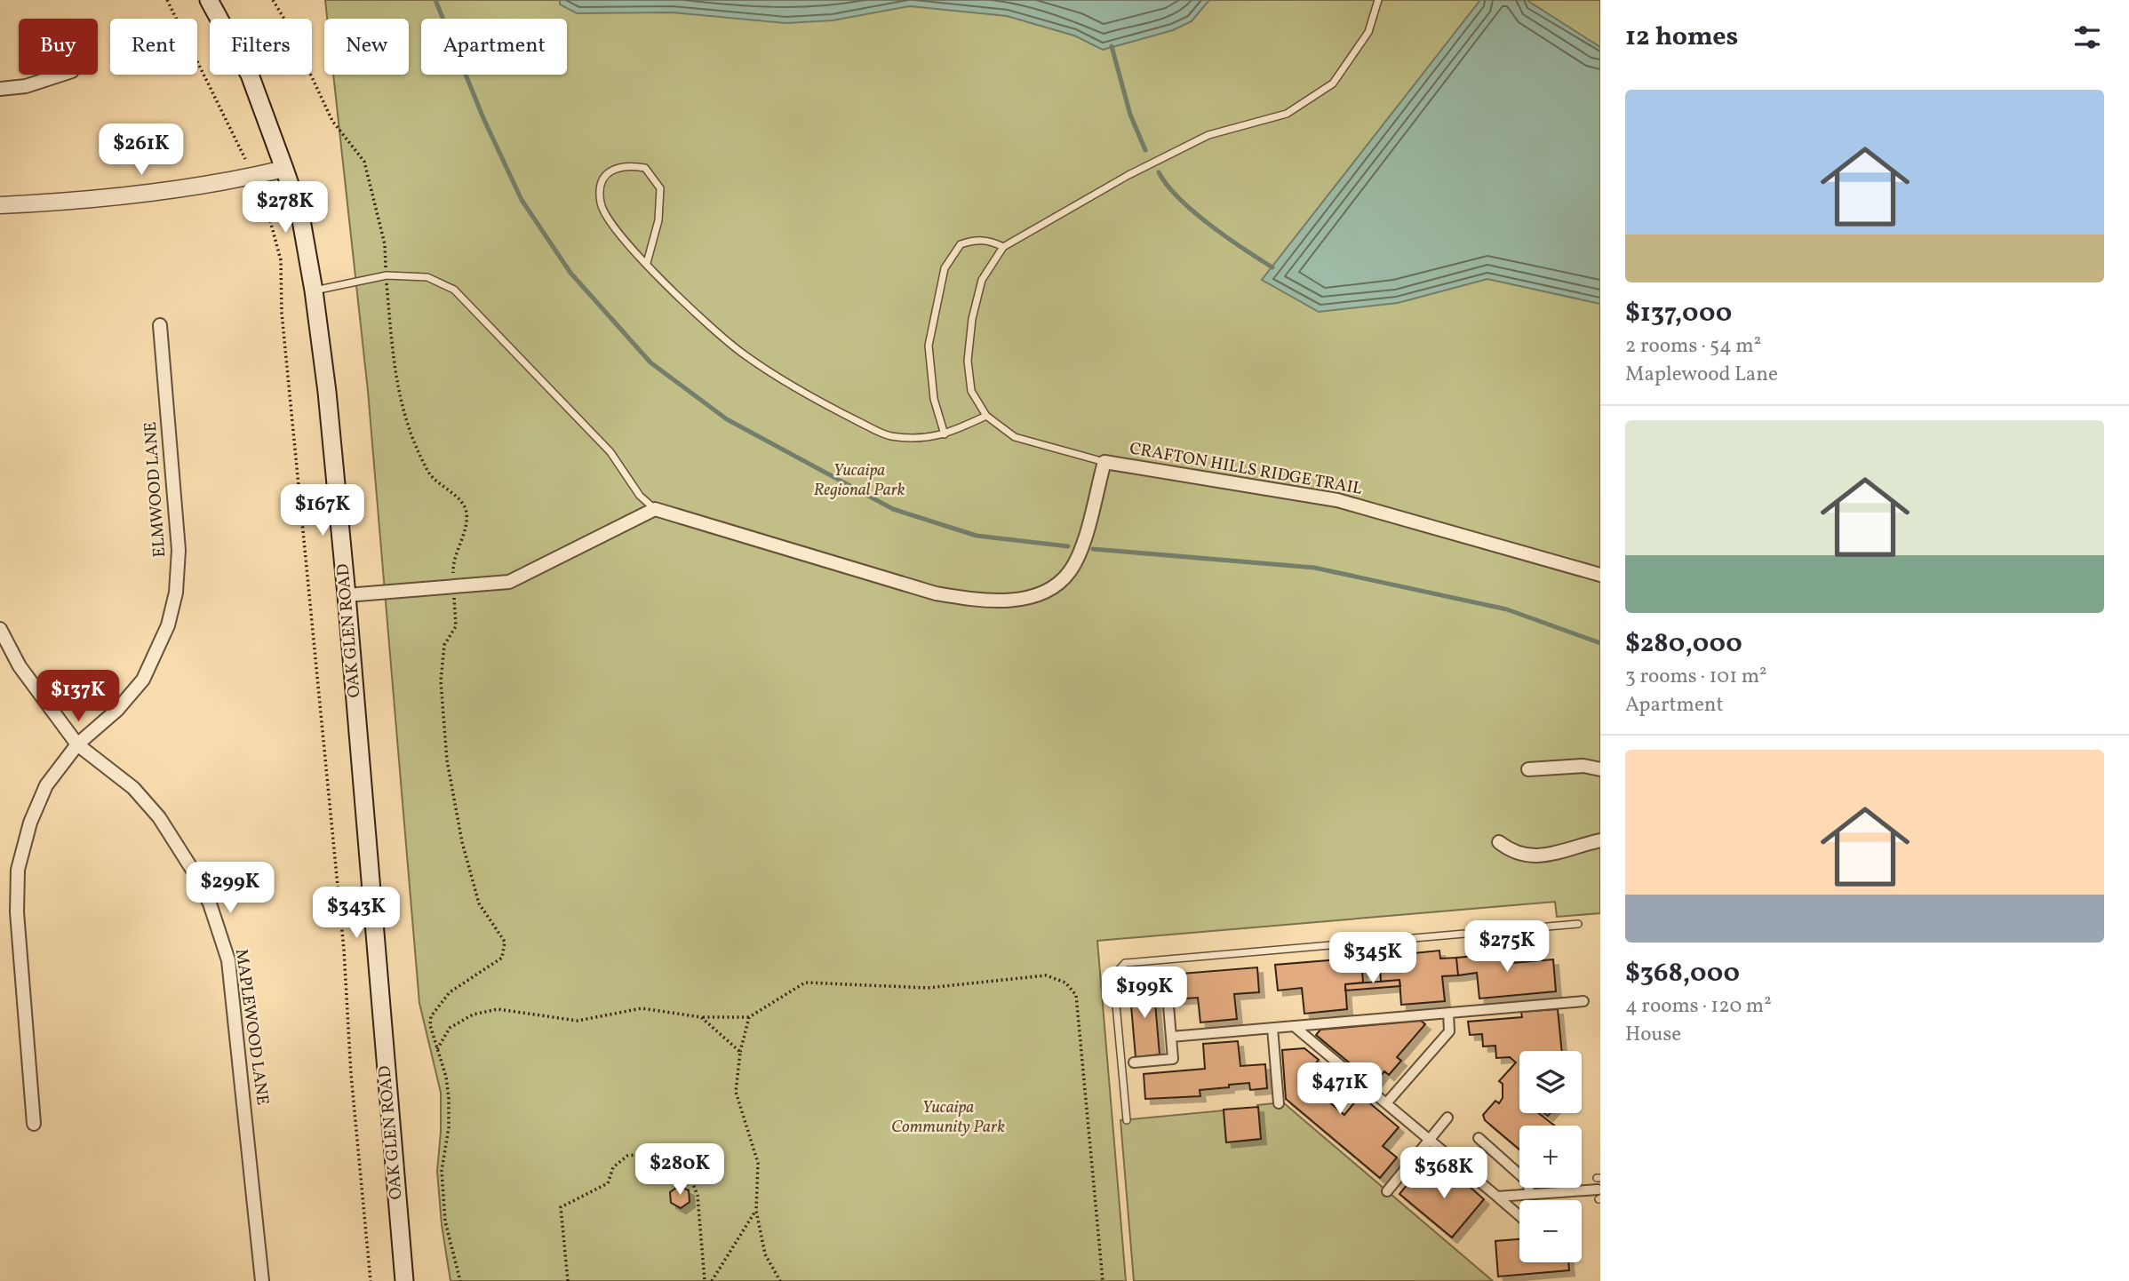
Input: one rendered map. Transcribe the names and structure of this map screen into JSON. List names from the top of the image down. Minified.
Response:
{"streets":{"main road":["OAK GLEN ROAD"],"street":["CRAFTON HILLS RIDGE TRAIL","ELMWOOD LANE","MAPLEWOOD LANE"]},"crossings":[["ELMWOOD LANE","MAPLEWOOD LANE"]],"parks":["Yucaipa Regional Park","Yucaipa Community Park"],"page":{"heading":"12 homes","chip":["Buy","Rent","Filters","New","Apartment"],"list":[{"name":"$137,000","note":"2 rooms · 54 m² · Maplewood Lane"},{"name":"$280,000","note":"3 rooms · 101 m² · Apartment"},{"name":"$368,000","note":"4 rooms · 120 m² · House"}],"price":["$261K","$278K","$167K","$137K","$299K","$343K","$275K","$345K","$199K","$471K","$280K","$368K"],"map_buttons":["+","−"]}}
